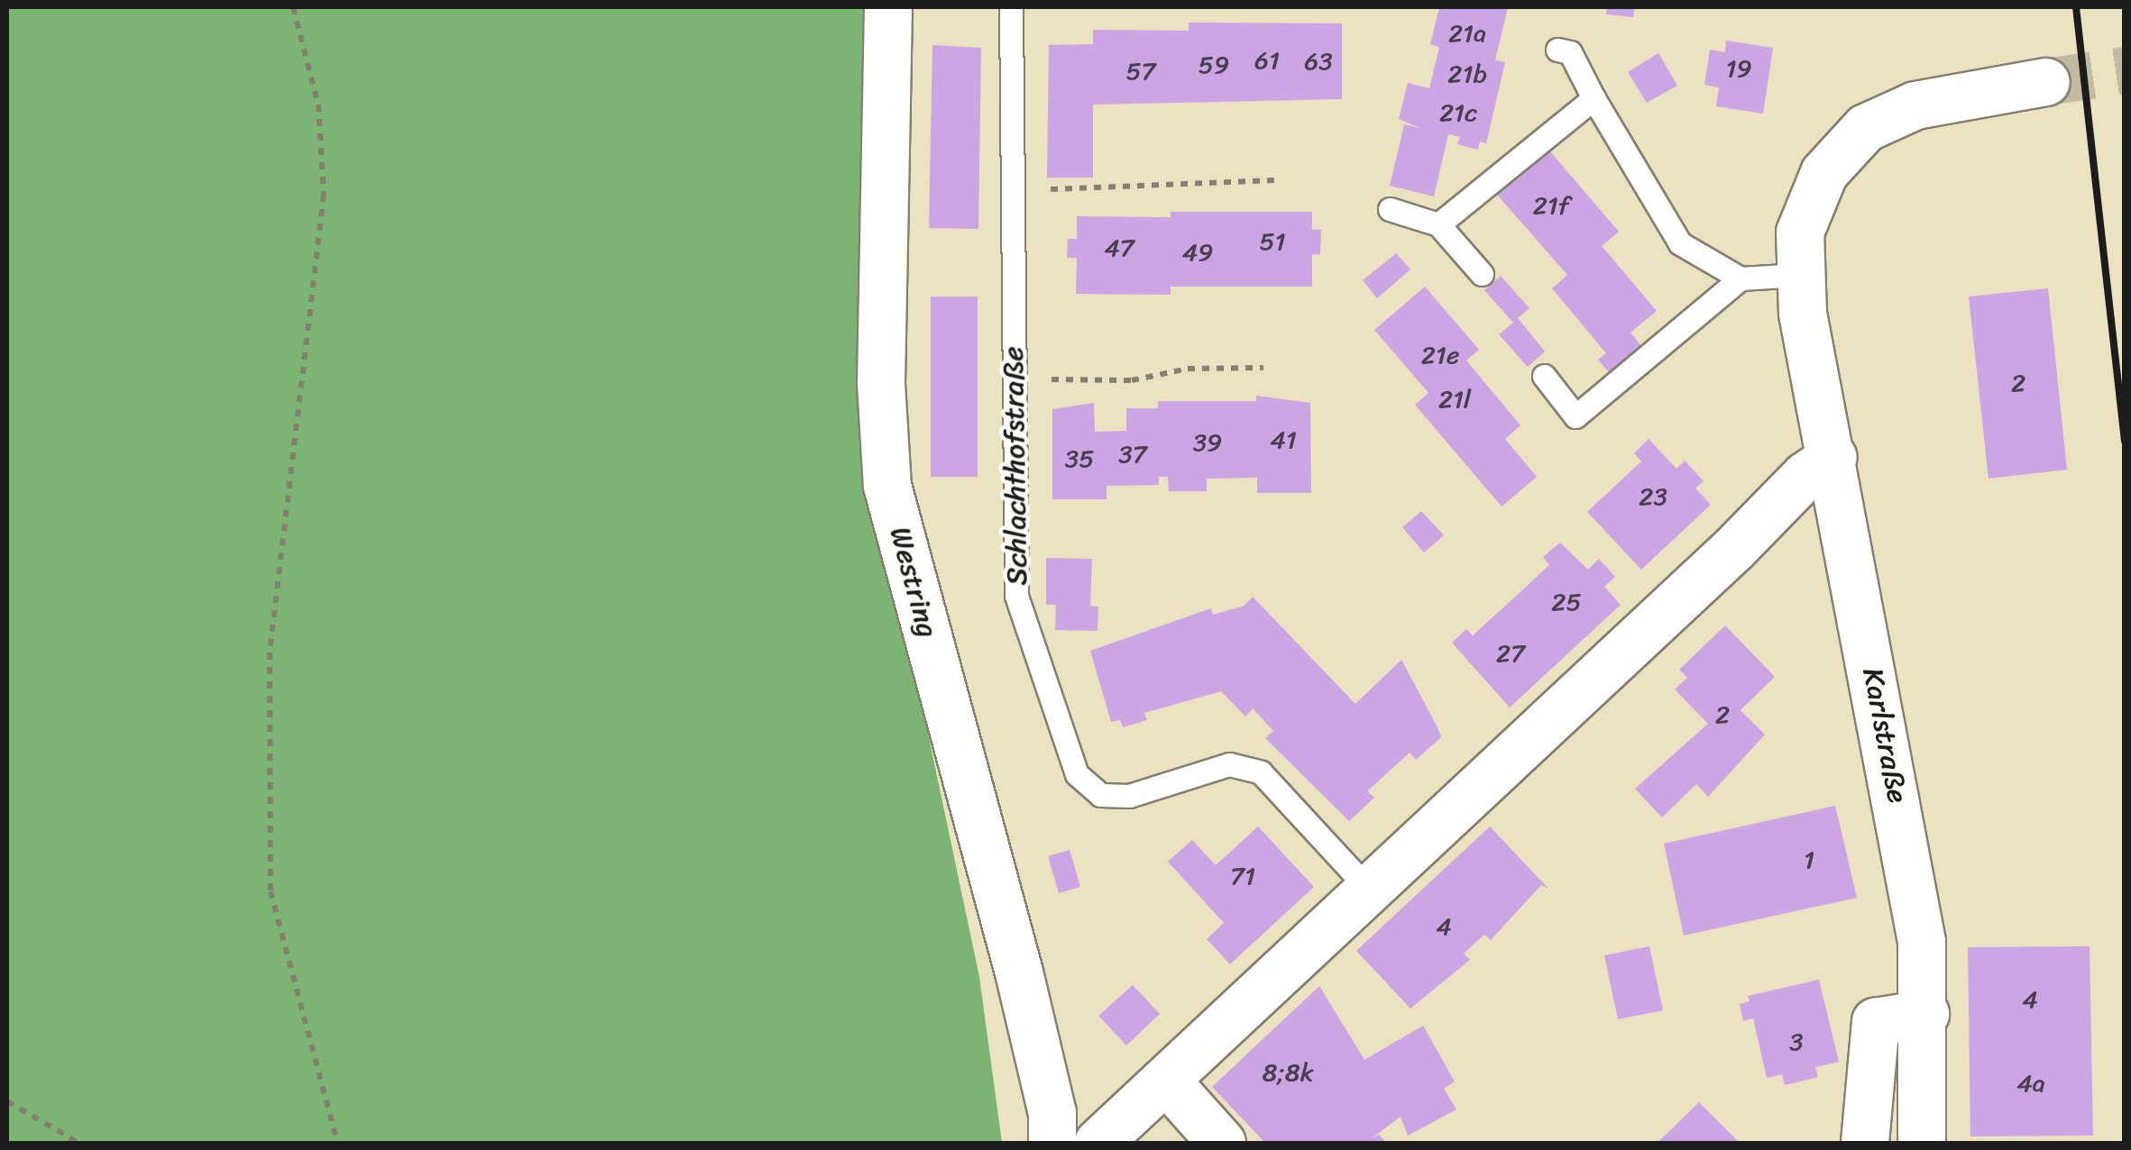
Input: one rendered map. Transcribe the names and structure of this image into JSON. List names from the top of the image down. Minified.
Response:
{"streets":{"street":["Westring","Karlstraße"],"lane":["Schlachthofstraße"]},"house_numbers":["21a","61","63","59","19","57","21b","21c","21f","51","47","49","21e","2","21l","41","39","37","35","23","25","27","2","1","71","4","4","3","8;8k","4a"]}
